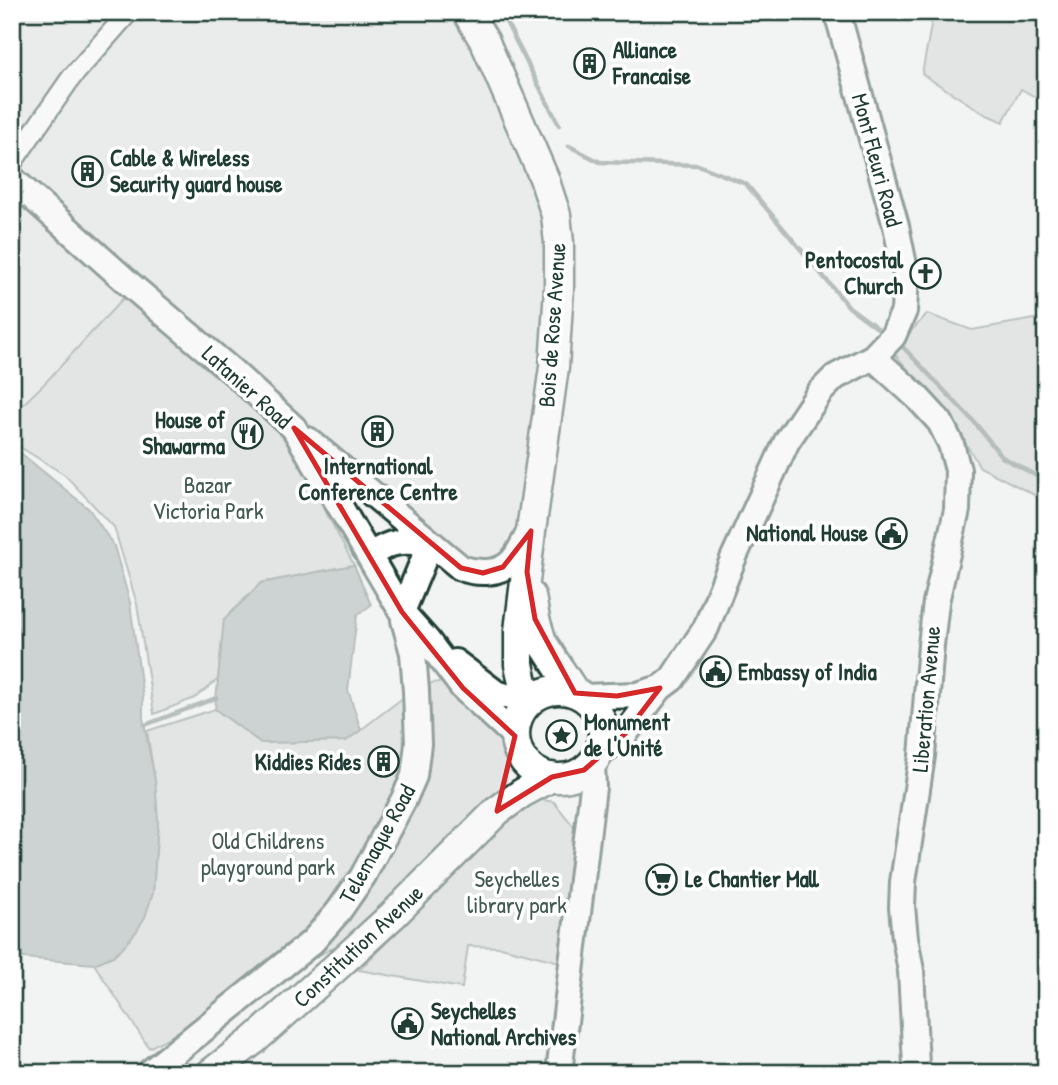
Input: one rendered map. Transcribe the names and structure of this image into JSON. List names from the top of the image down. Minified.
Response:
{"streets":{"main road":["Mont Fleuri Road","Bois de Rose Avenue","Latanier Road","Liberation Avenue","Telemaque Road","Constitution Avenue"]},"crossings":[["Mont Fleuri Road","Bois de Rose Avenue"],["Mont Fleuri Road","Latanier Road"],["Mont Fleuri Road","Liberation Avenue"],["Mont Fleuri Road","Constitution Avenue"],["Bois de Rose Avenue","Latanier Road"],["Bois de Rose Avenue","Constitution Avenue"],["Latanier Road","Telemaque Road"],["Latanier Road","Constitution Avenue"]],"parks":["Bazar Victoria Park","Old Childrens playground park","Seychelles library park"],"places":{"building":["Alliance Francaise","Cable & Wireless Security guard house","International Conference Centre","Kiddies Rides"],"church":["Pentocostal Church"],"restaurant":["House of Shawarma"],"public building":["National House","Embassy of India","Seychelles National Archives"],"place":["Monument de l'Unité"],"supermarket":["Le Chantier Mall"]}}
